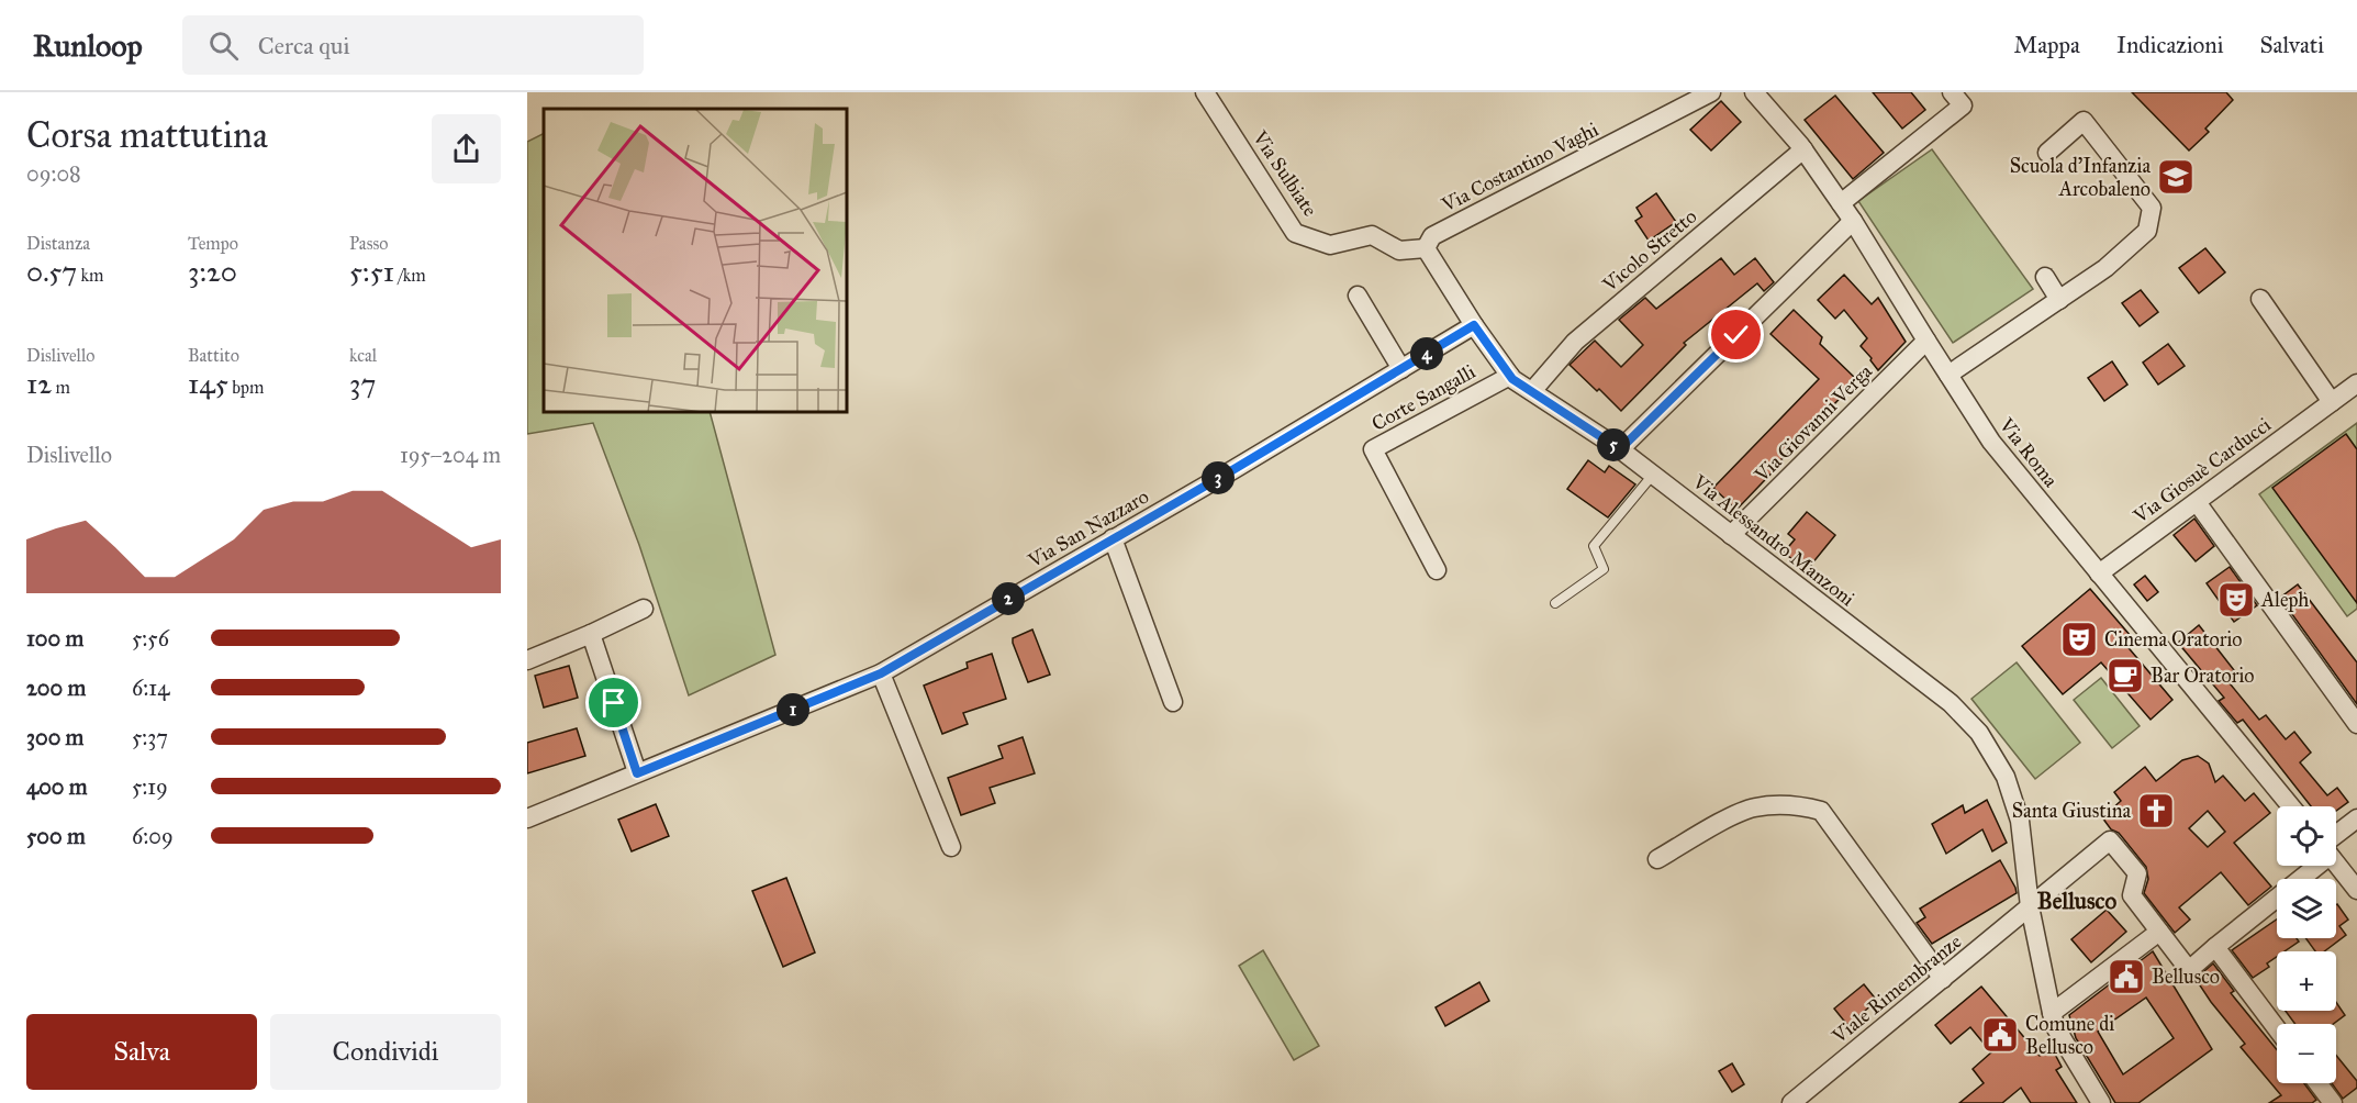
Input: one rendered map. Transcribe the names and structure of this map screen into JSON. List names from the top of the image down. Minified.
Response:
{"streets":{"street":["Via Costantino Vaghi","Via Sulbiate","Vicolo Stretto","Corte Sangalli","Via Giovanni Verga","Via Roma","Via Giosuè Carducci","Via San Nazzaro","Via Alessandro Manzoni","Viale Rimembranze"]},"crossings":[["Via Costantino Vaghi","Via Sulbiate"],["Via Costantino Vaghi","Via Alessandro Manzoni"],["Via Sulbiate","Via Alessandro Manzoni"],["Vicolo Stretto","Via Roma"],["Vicolo Stretto","Via Alessandro Manzoni"],["Corte Sangalli","Via Alessandro Manzoni"],["Via Giovanni Verga","Via Roma"],["Via Giovanni Verga","Via Alessandro Manzoni"],["Via Roma","Via Giosuè Carducci"],["Via San Nazzaro","Via Alessandro Manzoni"],["Via Alessandro Manzoni","Viale Rimembranze"]],"districts":["Bellusco"],"places":{"school or university":["Scuola d'Infanzia Arcobaleno"],"theatre":["Aleph","Cinema Oratorio"],"cafe":["Bar Oratorio"],"church":["Santa Giustina"],"public building":["Bellusco","Comune di Bellusco"]},"page":{"header":"Runloop","search":"Cerca qui","nav":["Mappa","Indicazioni","Salvati"],"heading":["Corsa mattutina","09:08"],"stats":[["Distanza","0.57 km"],["Tempo","3:20"],["Passo","5:51 /km"],["Dislivello","12 m"],["Battito","145 bpm"],["kcal","37"]],"pins":["4","5","3","2","1"],"chart":["Dislivello","195–204 m"],"list":[{"name":"100 m","note":"5:56"},{"name":"200 m","note":"6:14"},{"name":"300 m","note":"5:37"},{"name":"400 m","note":"5:19"},{"name":"500 m","note":"6:09"}],"map_buttons":["+","−"],"buttons":["Salva","Condividi"]}}
